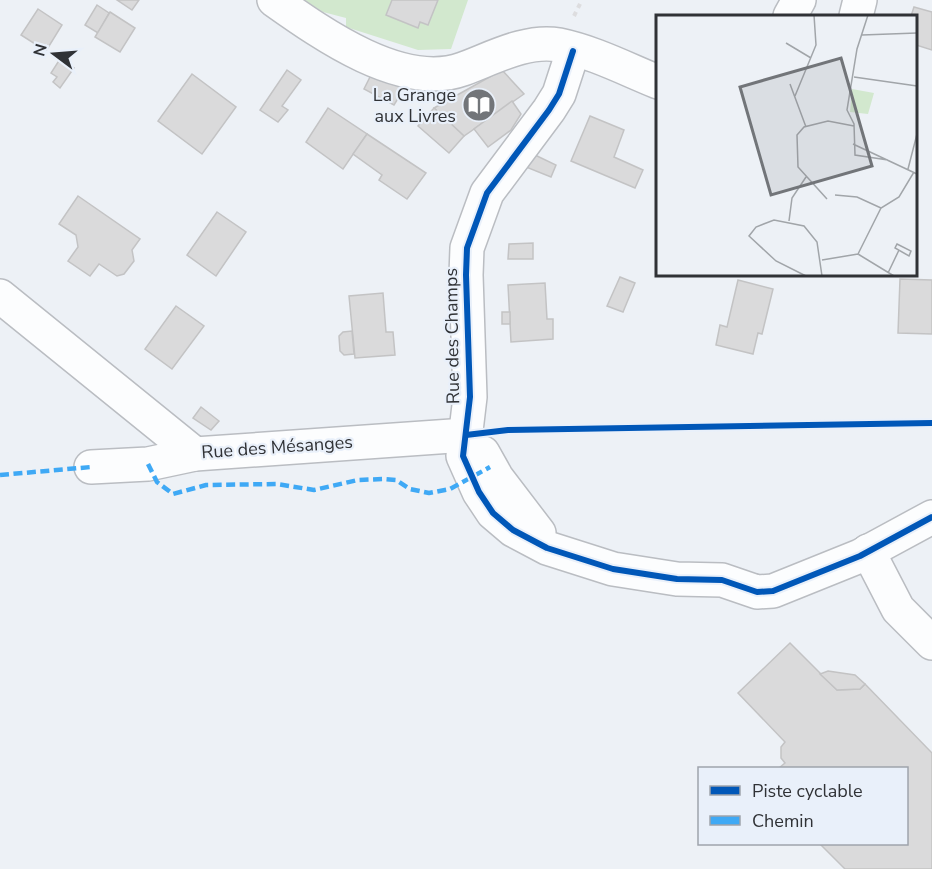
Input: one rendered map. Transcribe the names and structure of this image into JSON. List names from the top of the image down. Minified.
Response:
{"streets":{"street":["Rue des Champs","Rue des Mésanges"]},"crossings":[["Rue des Champs","Rue des Mésanges"]],"places":{"library":["La Grange aux Livres"]},"legend":["Piste cyclable","Chemin"],"north":"left"}
